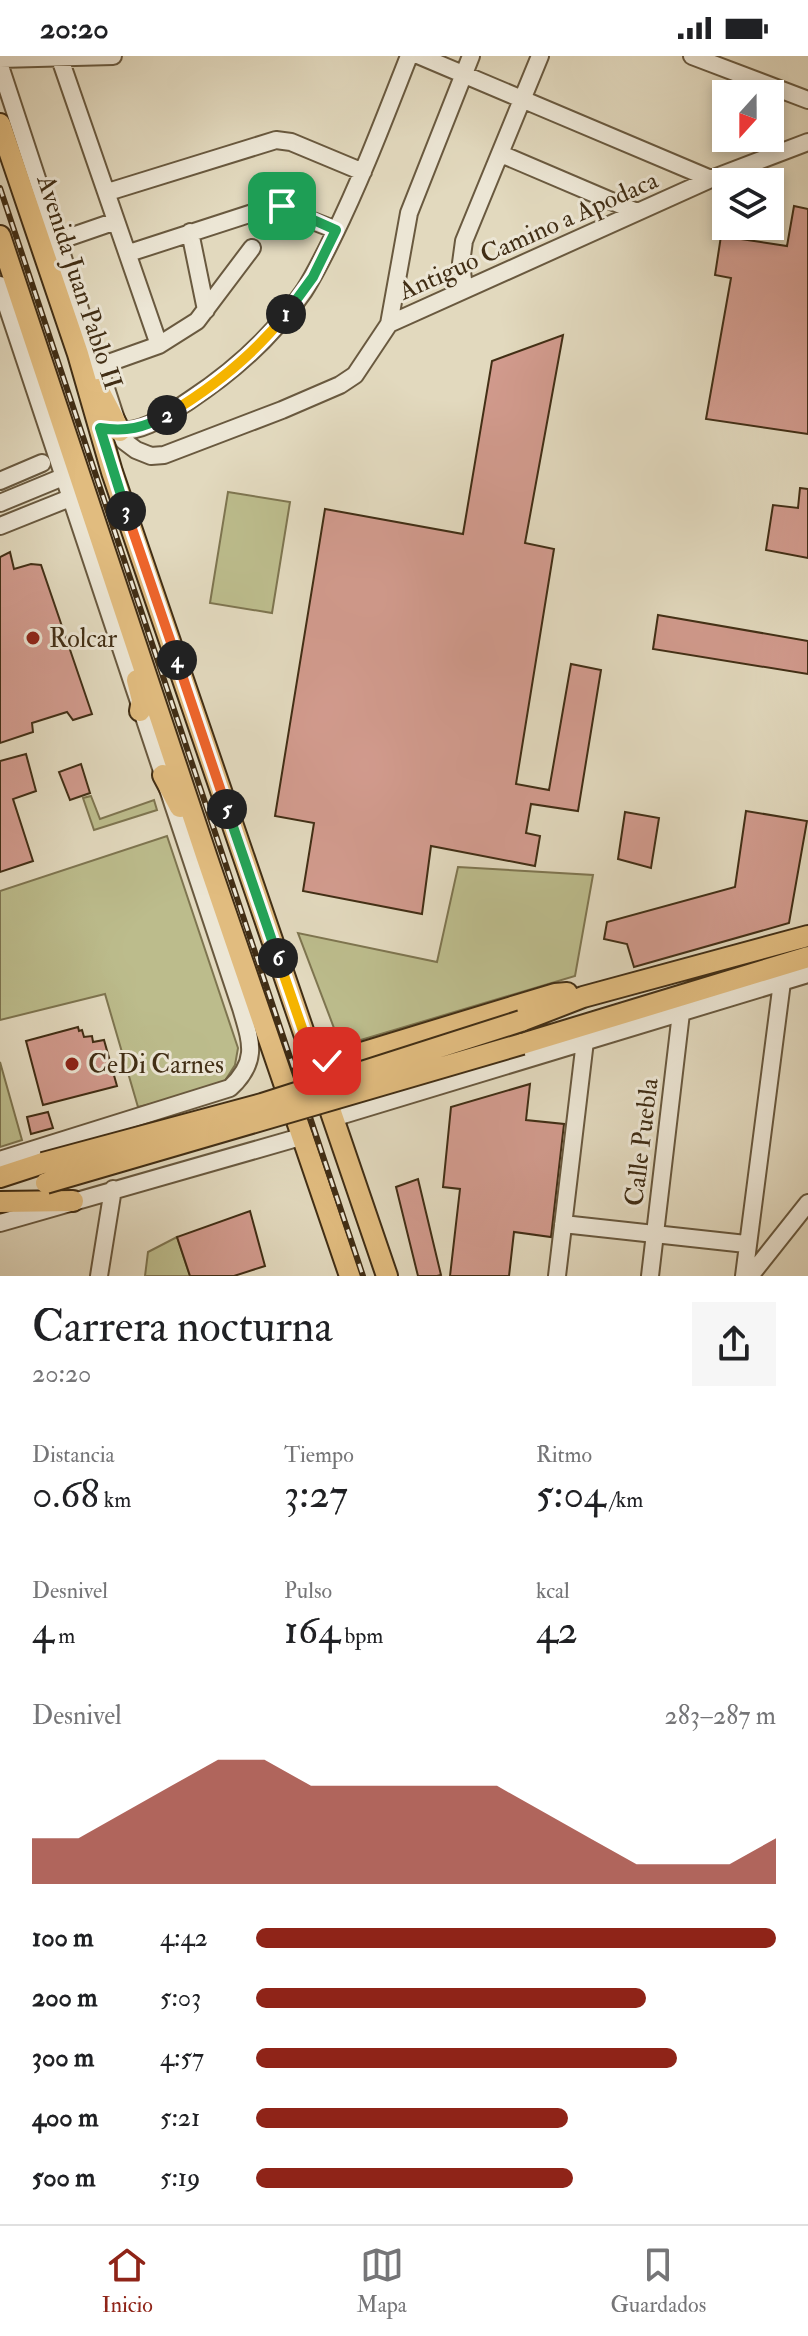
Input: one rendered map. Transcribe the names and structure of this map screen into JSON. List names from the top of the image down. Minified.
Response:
{"streets":{"main road":["Avenida Juan Pablo II"],"street":["Antiguo Camino a Apodaca","Calle Puebla"]},"crossings":[["Antiguo Camino a Apodaca","Avenida Juan Pablo II"]],"places":["Rolcar","CeDi Carnes"],"north":"bottom","page":{"status":"20:20","pins":["1","2","3","4","5","6"],"heading":["Carrera nocturna","20:20"],"stats":[["Distancia","0.68 km"],["Tiempo","3:27"],["Ritmo","5:04 /km"],["Desnivel","4 m"],["Pulso","164 bpm"],["kcal","42"]],"chart":["Desnivel","283–287 m"],"list":[{"name":"100 m","note":"4:42"},{"name":"200 m","note":"5:03"},{"name":"300 m","note":"4:57"},{"name":"400 m","note":"5:21"},{"name":"500 m","note":"5:19"}],"tabs":["Inicio","Mapa","Guardados"]}}
